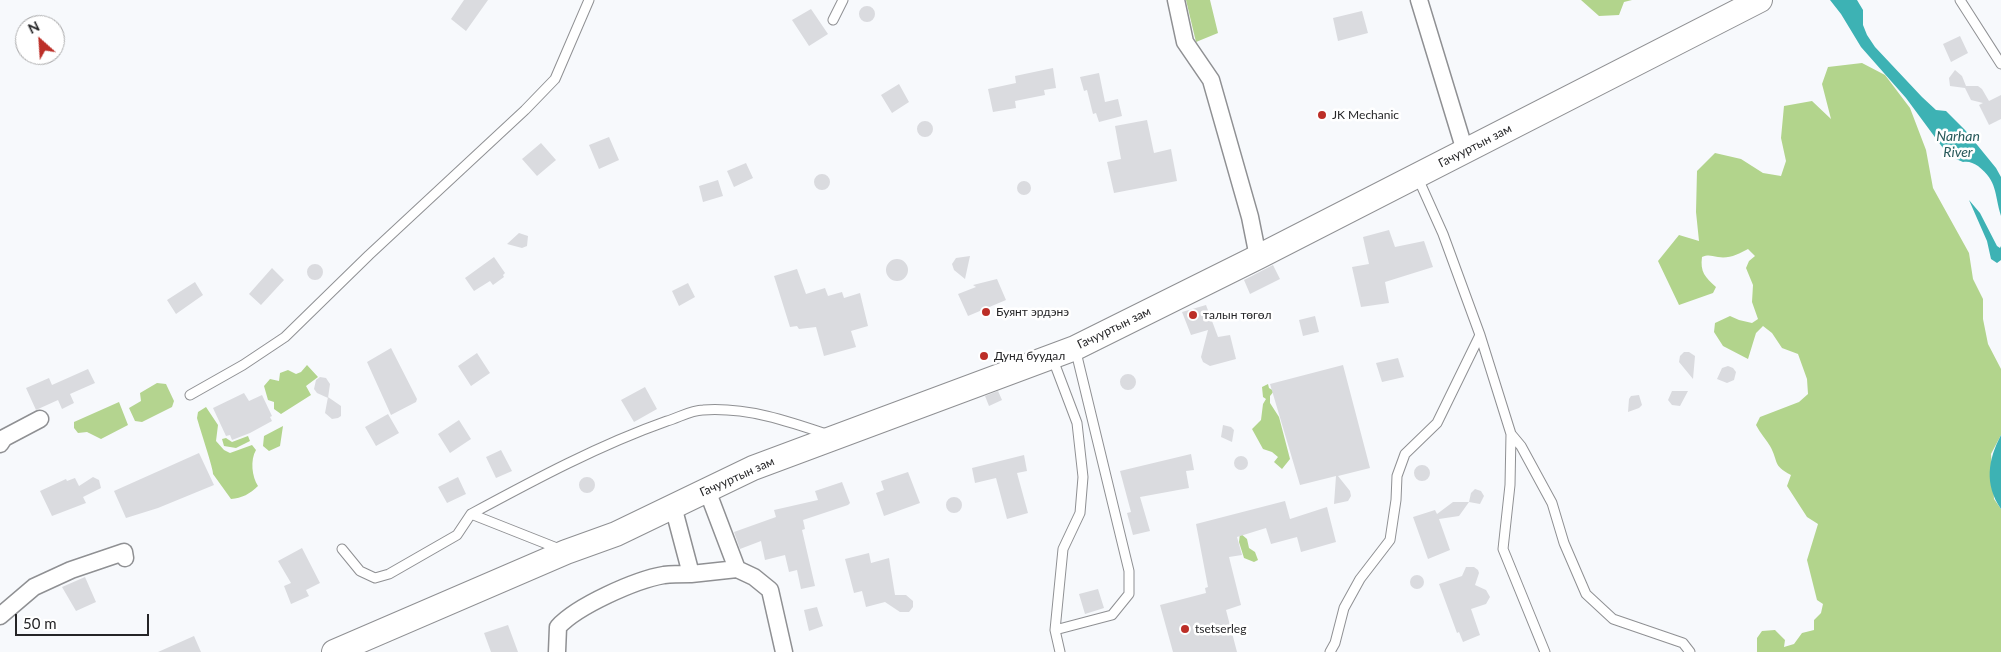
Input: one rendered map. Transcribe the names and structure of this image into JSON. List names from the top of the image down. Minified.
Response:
{"streets":{"main road":["Гачууртын зам"]},"water":["Narhan River"],"places":["JK Mechanic","Буянт эрдэнэ","талын төгөл","Дунд буудал","tsetserleg"],"scale_bar":"50 m","north":"top left"}
